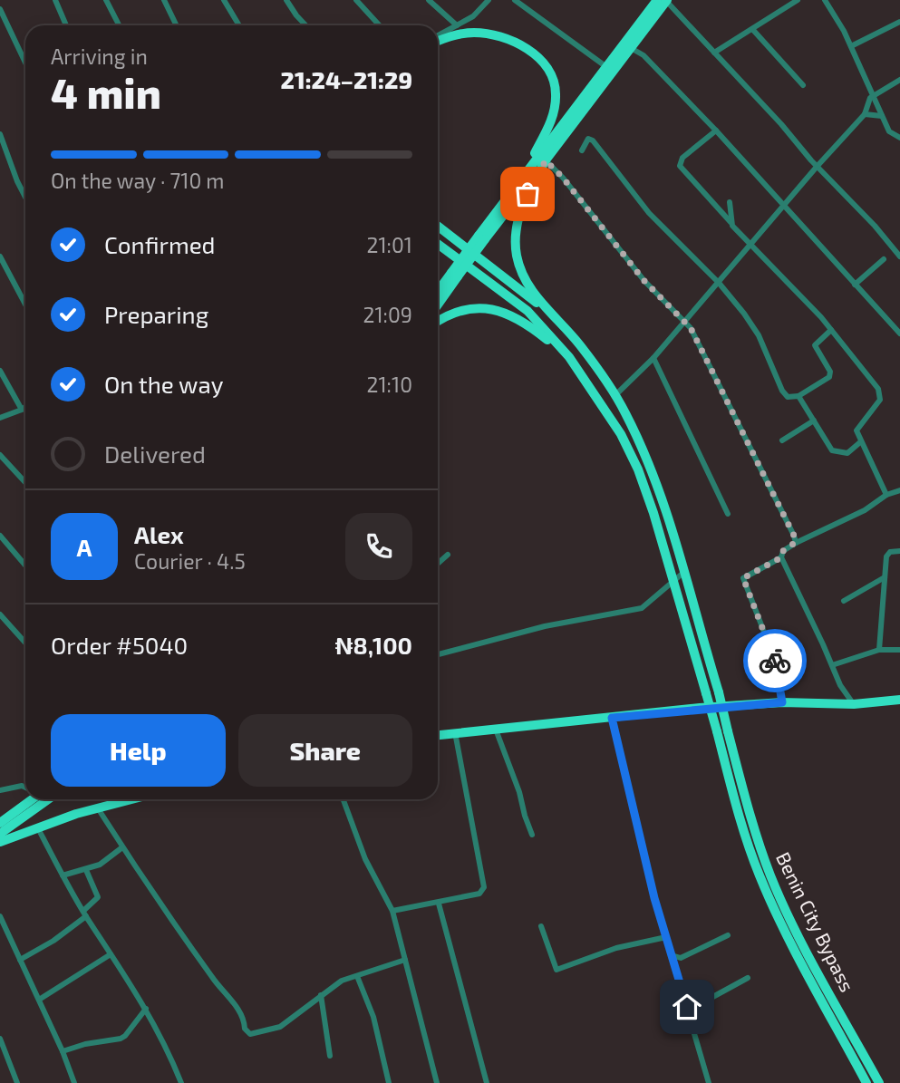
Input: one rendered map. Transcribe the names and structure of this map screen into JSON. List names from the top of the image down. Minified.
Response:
{"streets":{"highway":["Benin City Bypass"]},"page":{"heading":["4 min","Arriving in","21:24–21:29"],"panel":["Alex","Courier · 4.5","Order #5040","₦8,100"],"bar":"On the way · 710 m","list":[["Confirmed","21:01"],["Preparing","21:09"],["On the way","21:10"],"Delivered"],"round":"A","buttons":["Help","Share"]}}
